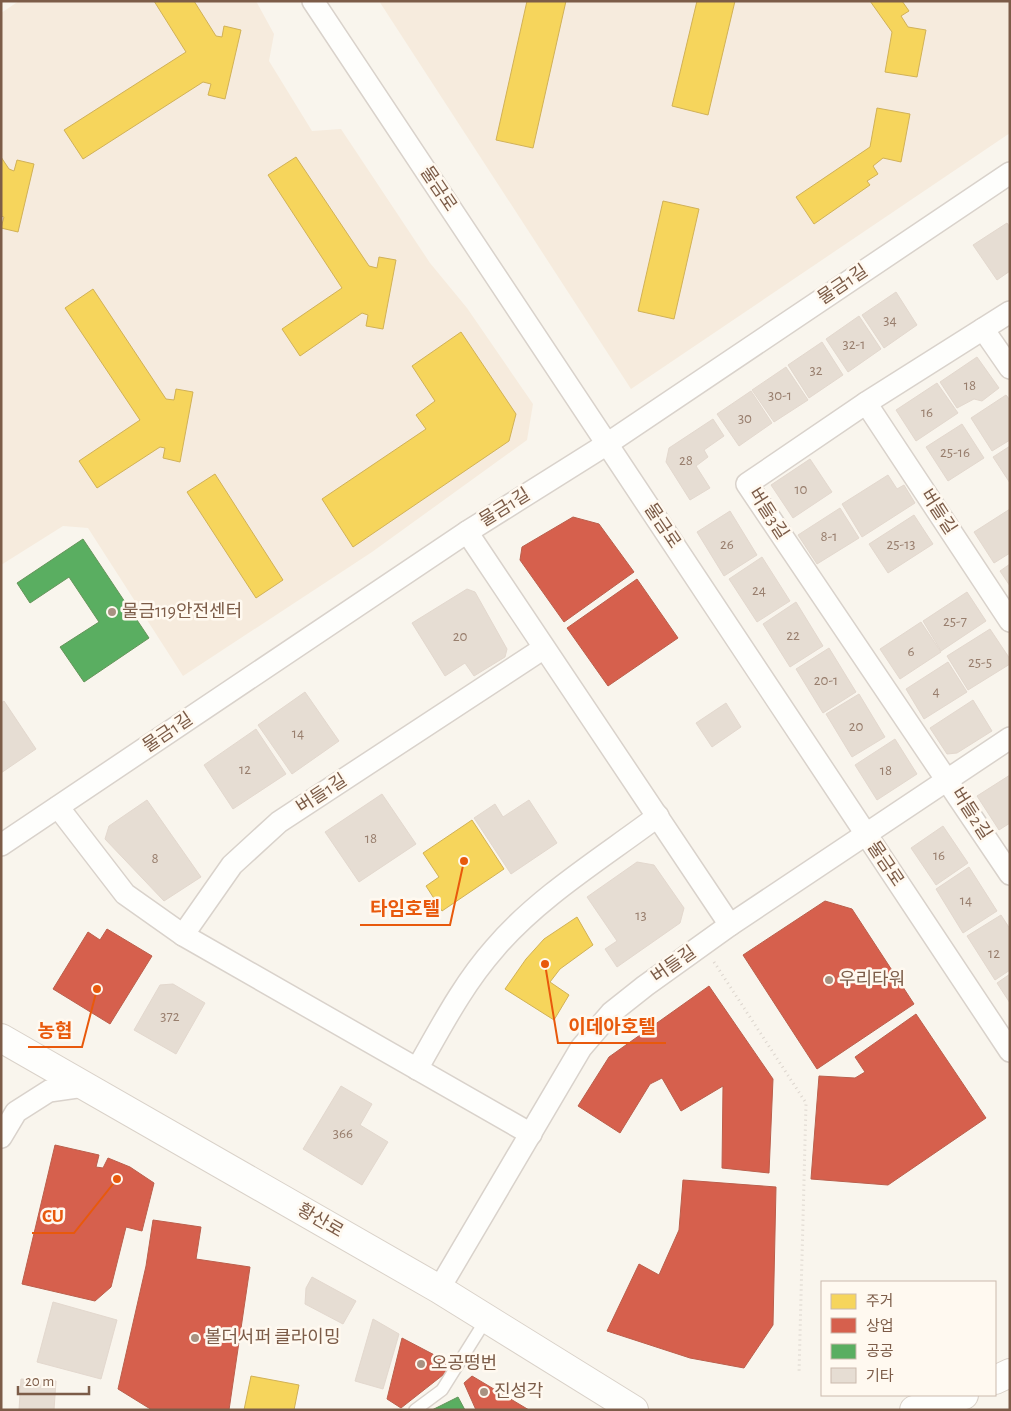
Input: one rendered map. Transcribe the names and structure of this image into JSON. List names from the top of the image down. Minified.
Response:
{"streets":{"main road":["황산로"],"street":["물금로","물금1길","버들길","버들3길","버들1길","버들2길"]},"crossings":[["물금로","물금1길"],["물금로","버들길"],["버들길","버들3길"],["버들길","버들2길"],["버들길","황산로"],["버들3길","버들2길"]],"places":["물금119안전센터","타임호텔","이데아호텔","우리타워","농협","CU","볼더서퍼 클라이밍","오공떵번","진성각"],"house_numbers":["34","32-1","32","18","30-1","16","30","25-16","28","10","8-1","26","25-13","24","25-7","22","20","6","25-5","20-1","4","20","14","12","18","18","16","8","14","13","12","372","366"],"legend":["주거","상업","공공","기타"],"scale_bar":"20 m"}
